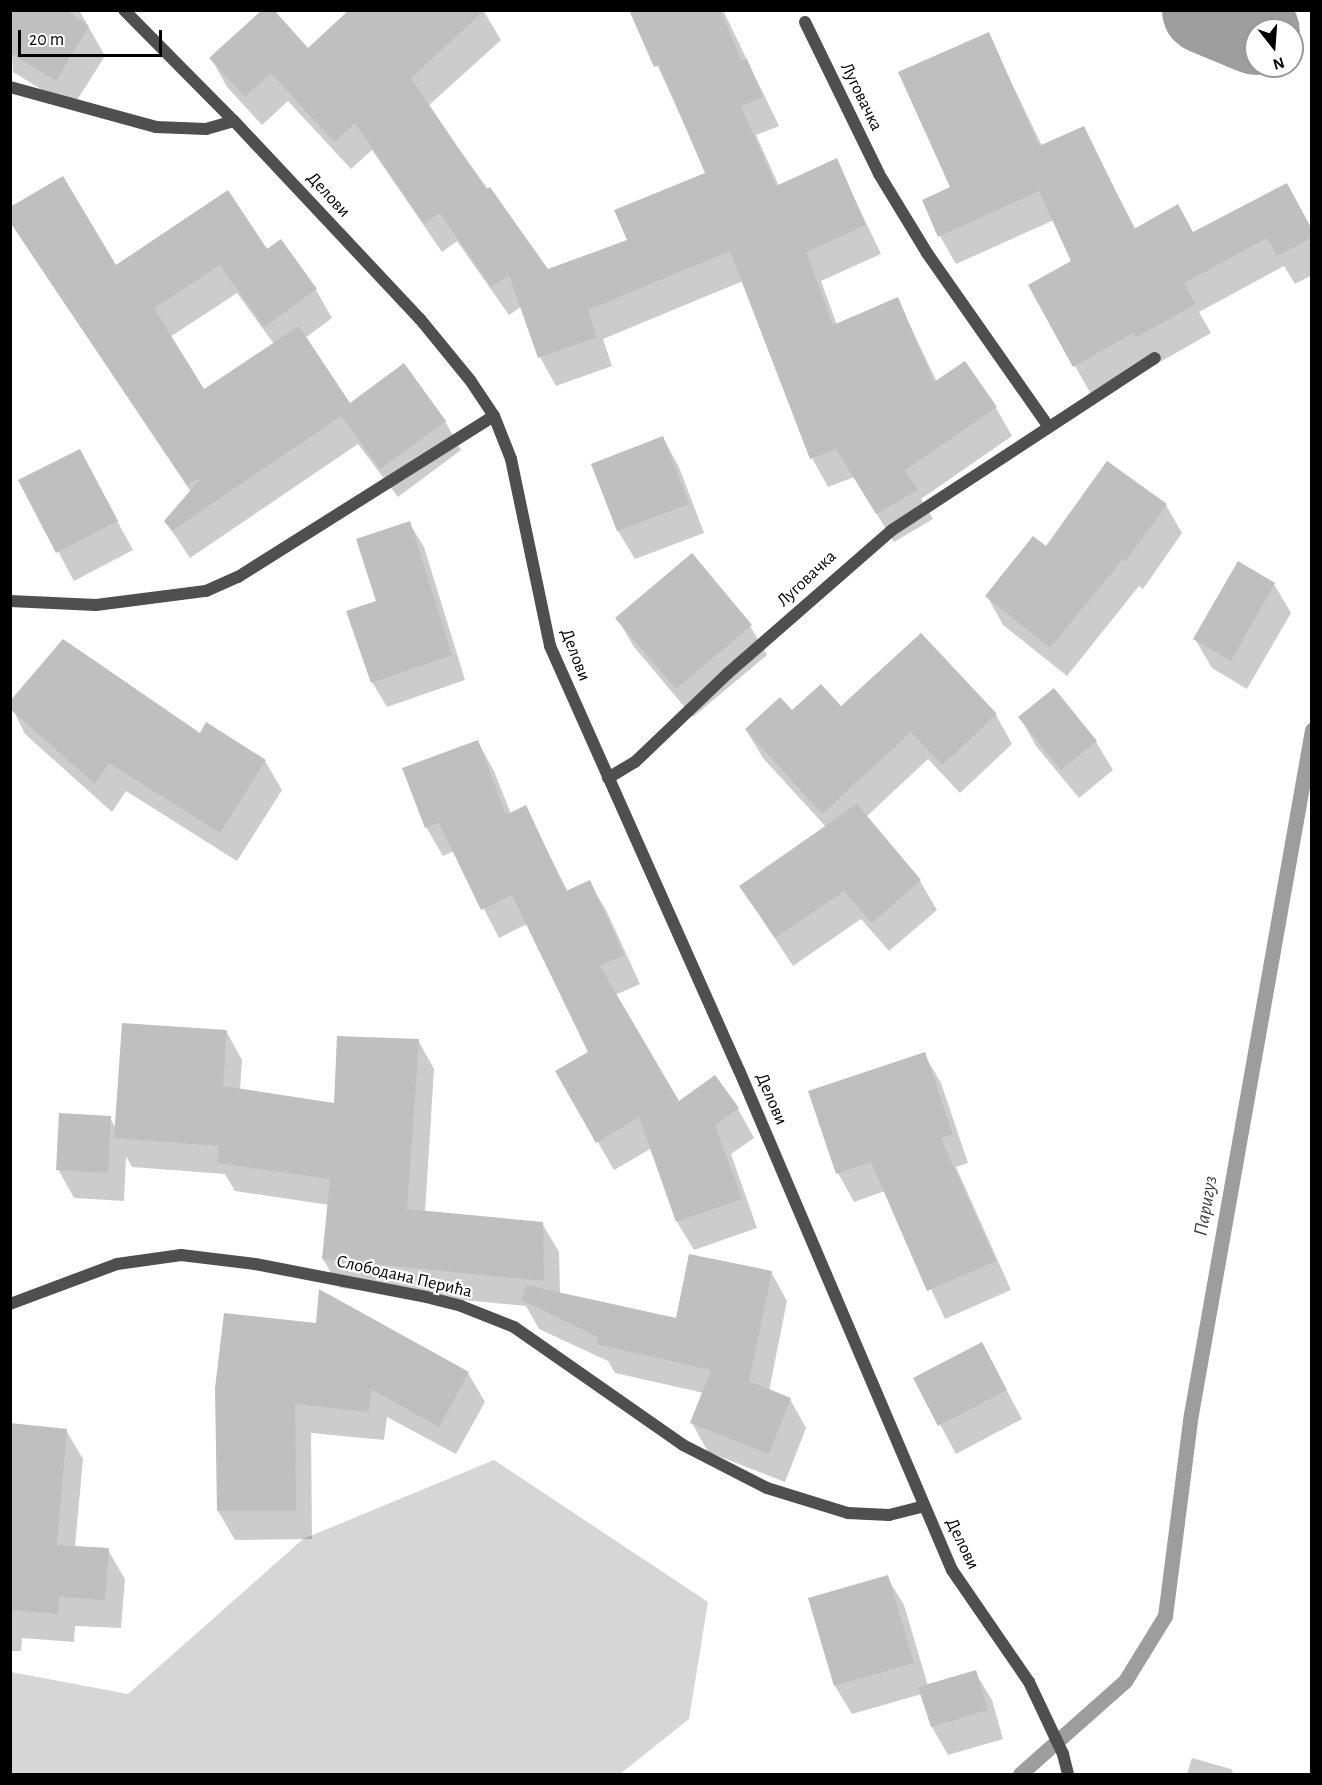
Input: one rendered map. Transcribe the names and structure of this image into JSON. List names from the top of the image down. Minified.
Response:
{"streets":{"street":["Луговачка","Делови","Слободана Перића"]},"crossings":[["Луговачка","Делови"],["Делови","Слободана Перића"]],"water":["Паригуз"],"scale_bar":"20 m","north":"bottom"}
